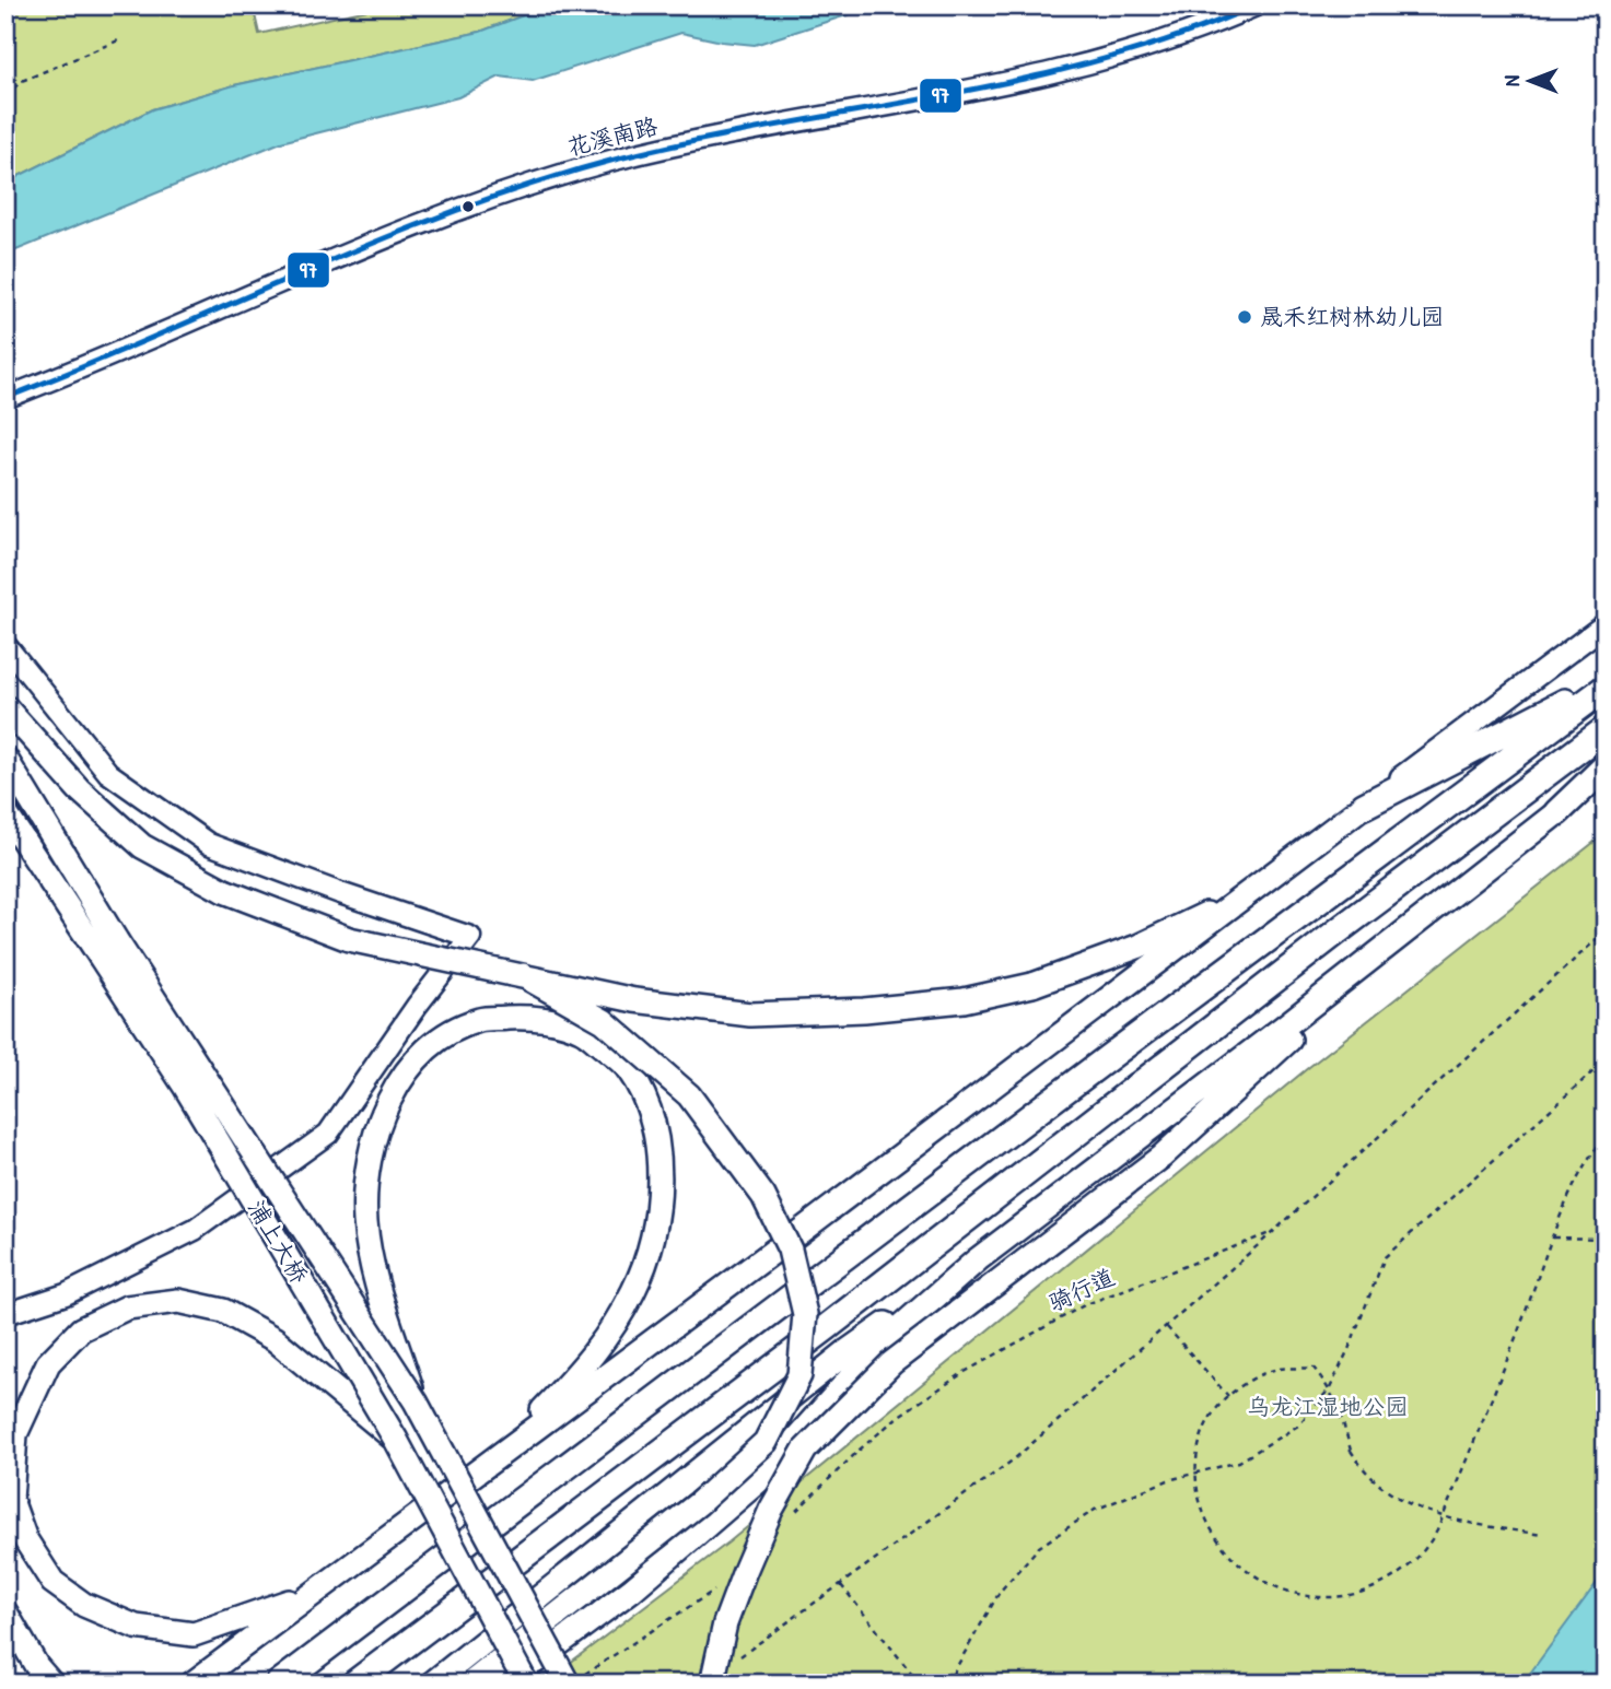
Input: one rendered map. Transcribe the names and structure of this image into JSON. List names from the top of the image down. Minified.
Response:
{"streets":{"main road":["浦上大桥"],"street":["花溪南路"],"path":["骑行道"]},"parks":["乌龙江湿地公园"],"places":["晟禾红树林幼儿园"],"lines":["transit line 97"],"north":"left"}
